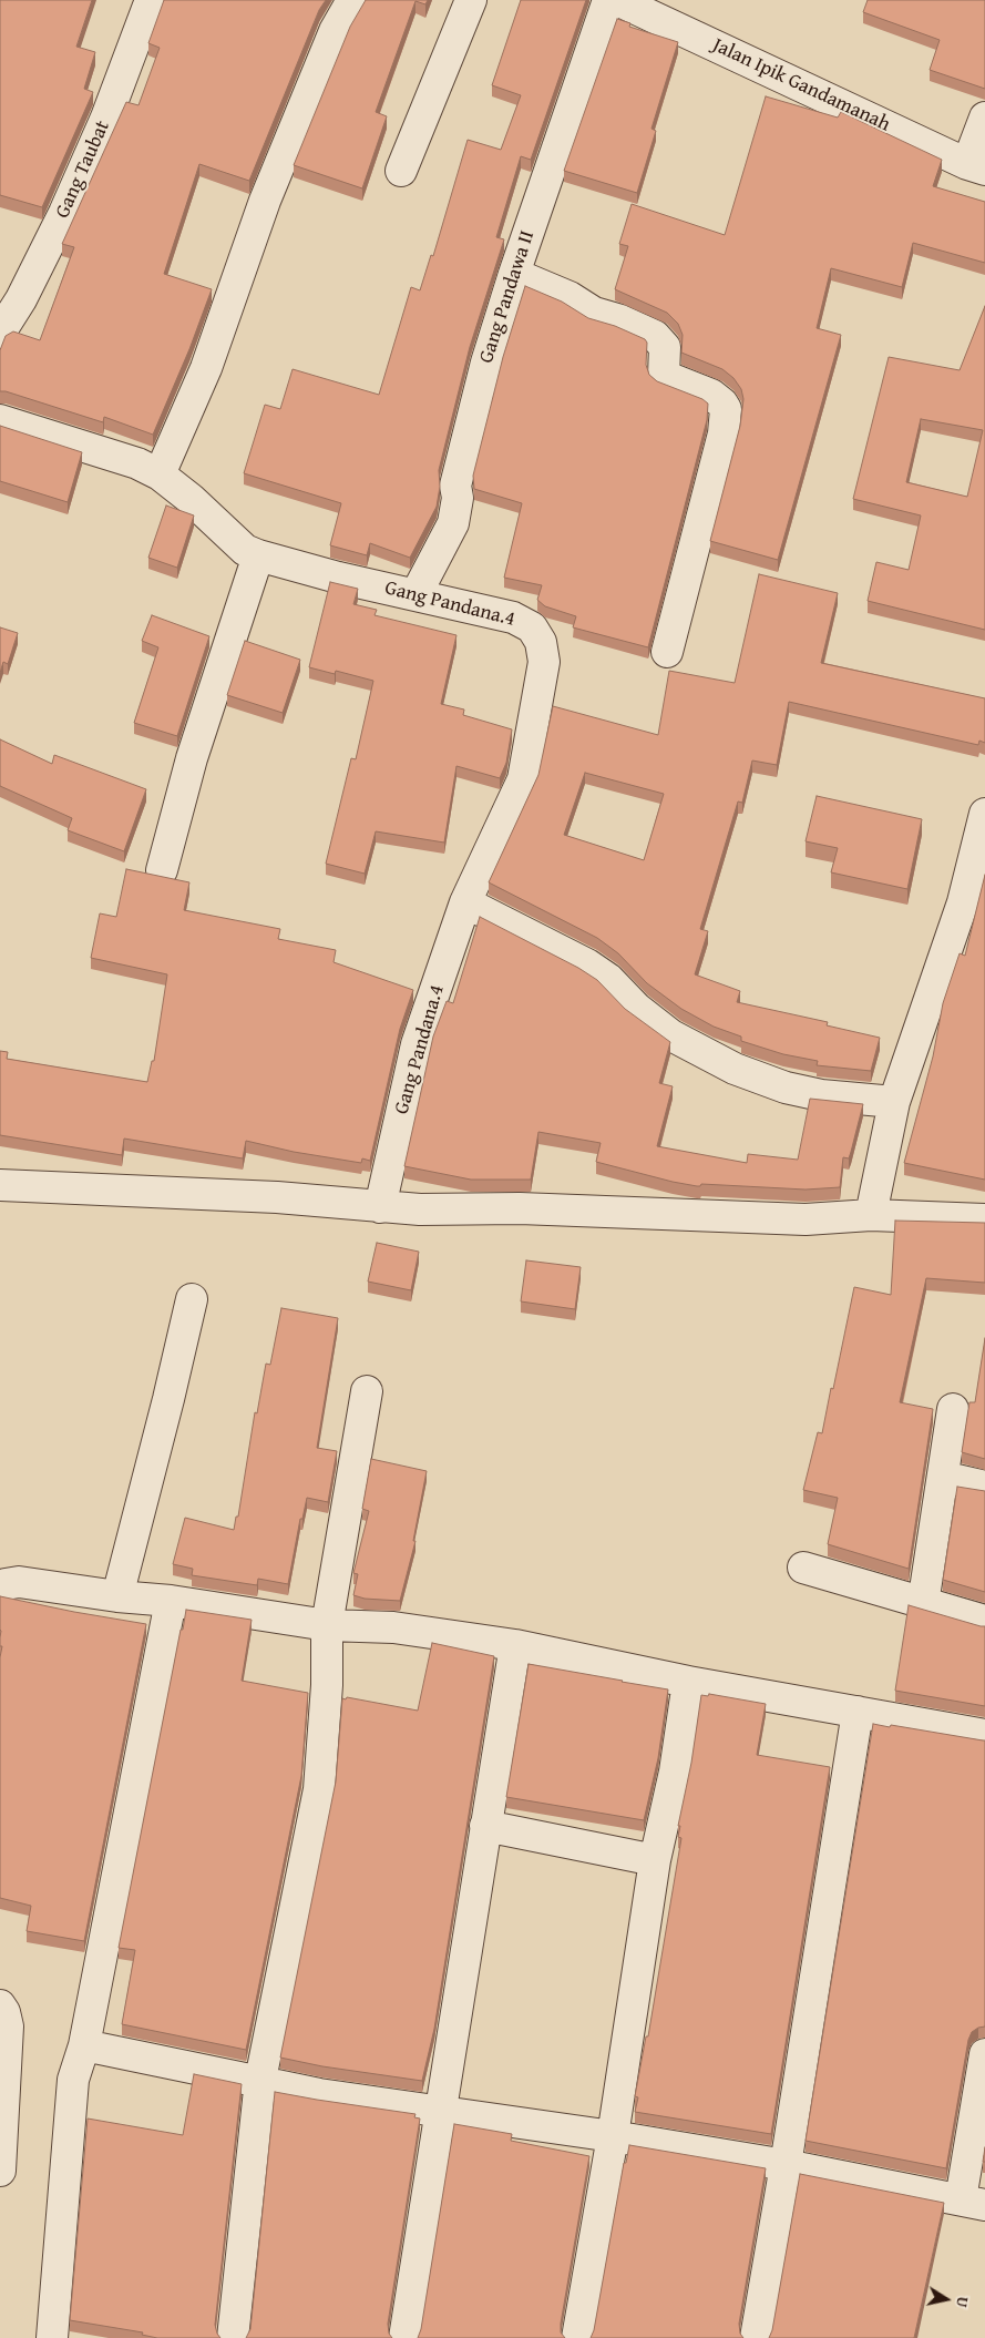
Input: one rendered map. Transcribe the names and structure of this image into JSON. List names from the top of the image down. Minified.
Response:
{"streets":{"street":["Jalan Ipik Gandamanah","Gang Taubat","Gang Pandawa II","Gang Pandana.4"]},"crossings":[["Gang Pandawa II","Gang Pandana.4"]],"north":"right"}
